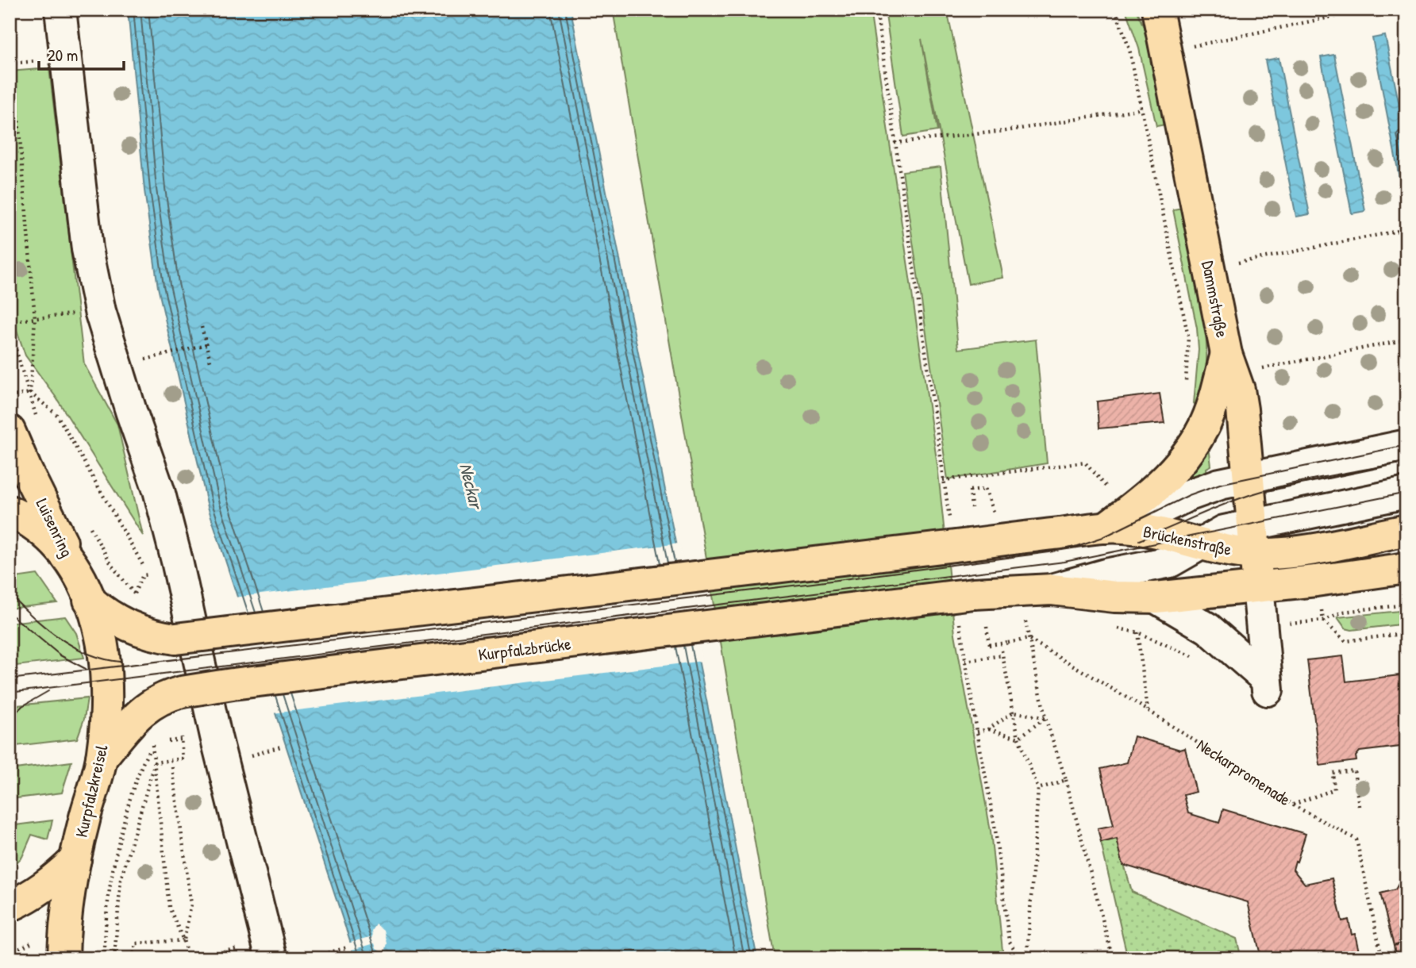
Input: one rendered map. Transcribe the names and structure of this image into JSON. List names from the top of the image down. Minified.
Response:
{"streets":{"main road":["Dammstraße","Luisenring","Brückenstraße","Kurpfalzbrücke","Kurpfalzkreisel"],"path":["Neckarpromenade"]},"crossings":[["Dammstraße","Brückenstraße"],["Luisenring","Kurpfalzkreisel"],["Brückenstraße","Kurpfalzkreisel"],["Kurpfalzbrücke","Kurpfalzkreisel"]],"water":["Neckar"],"scale_bar":"20 m"}
